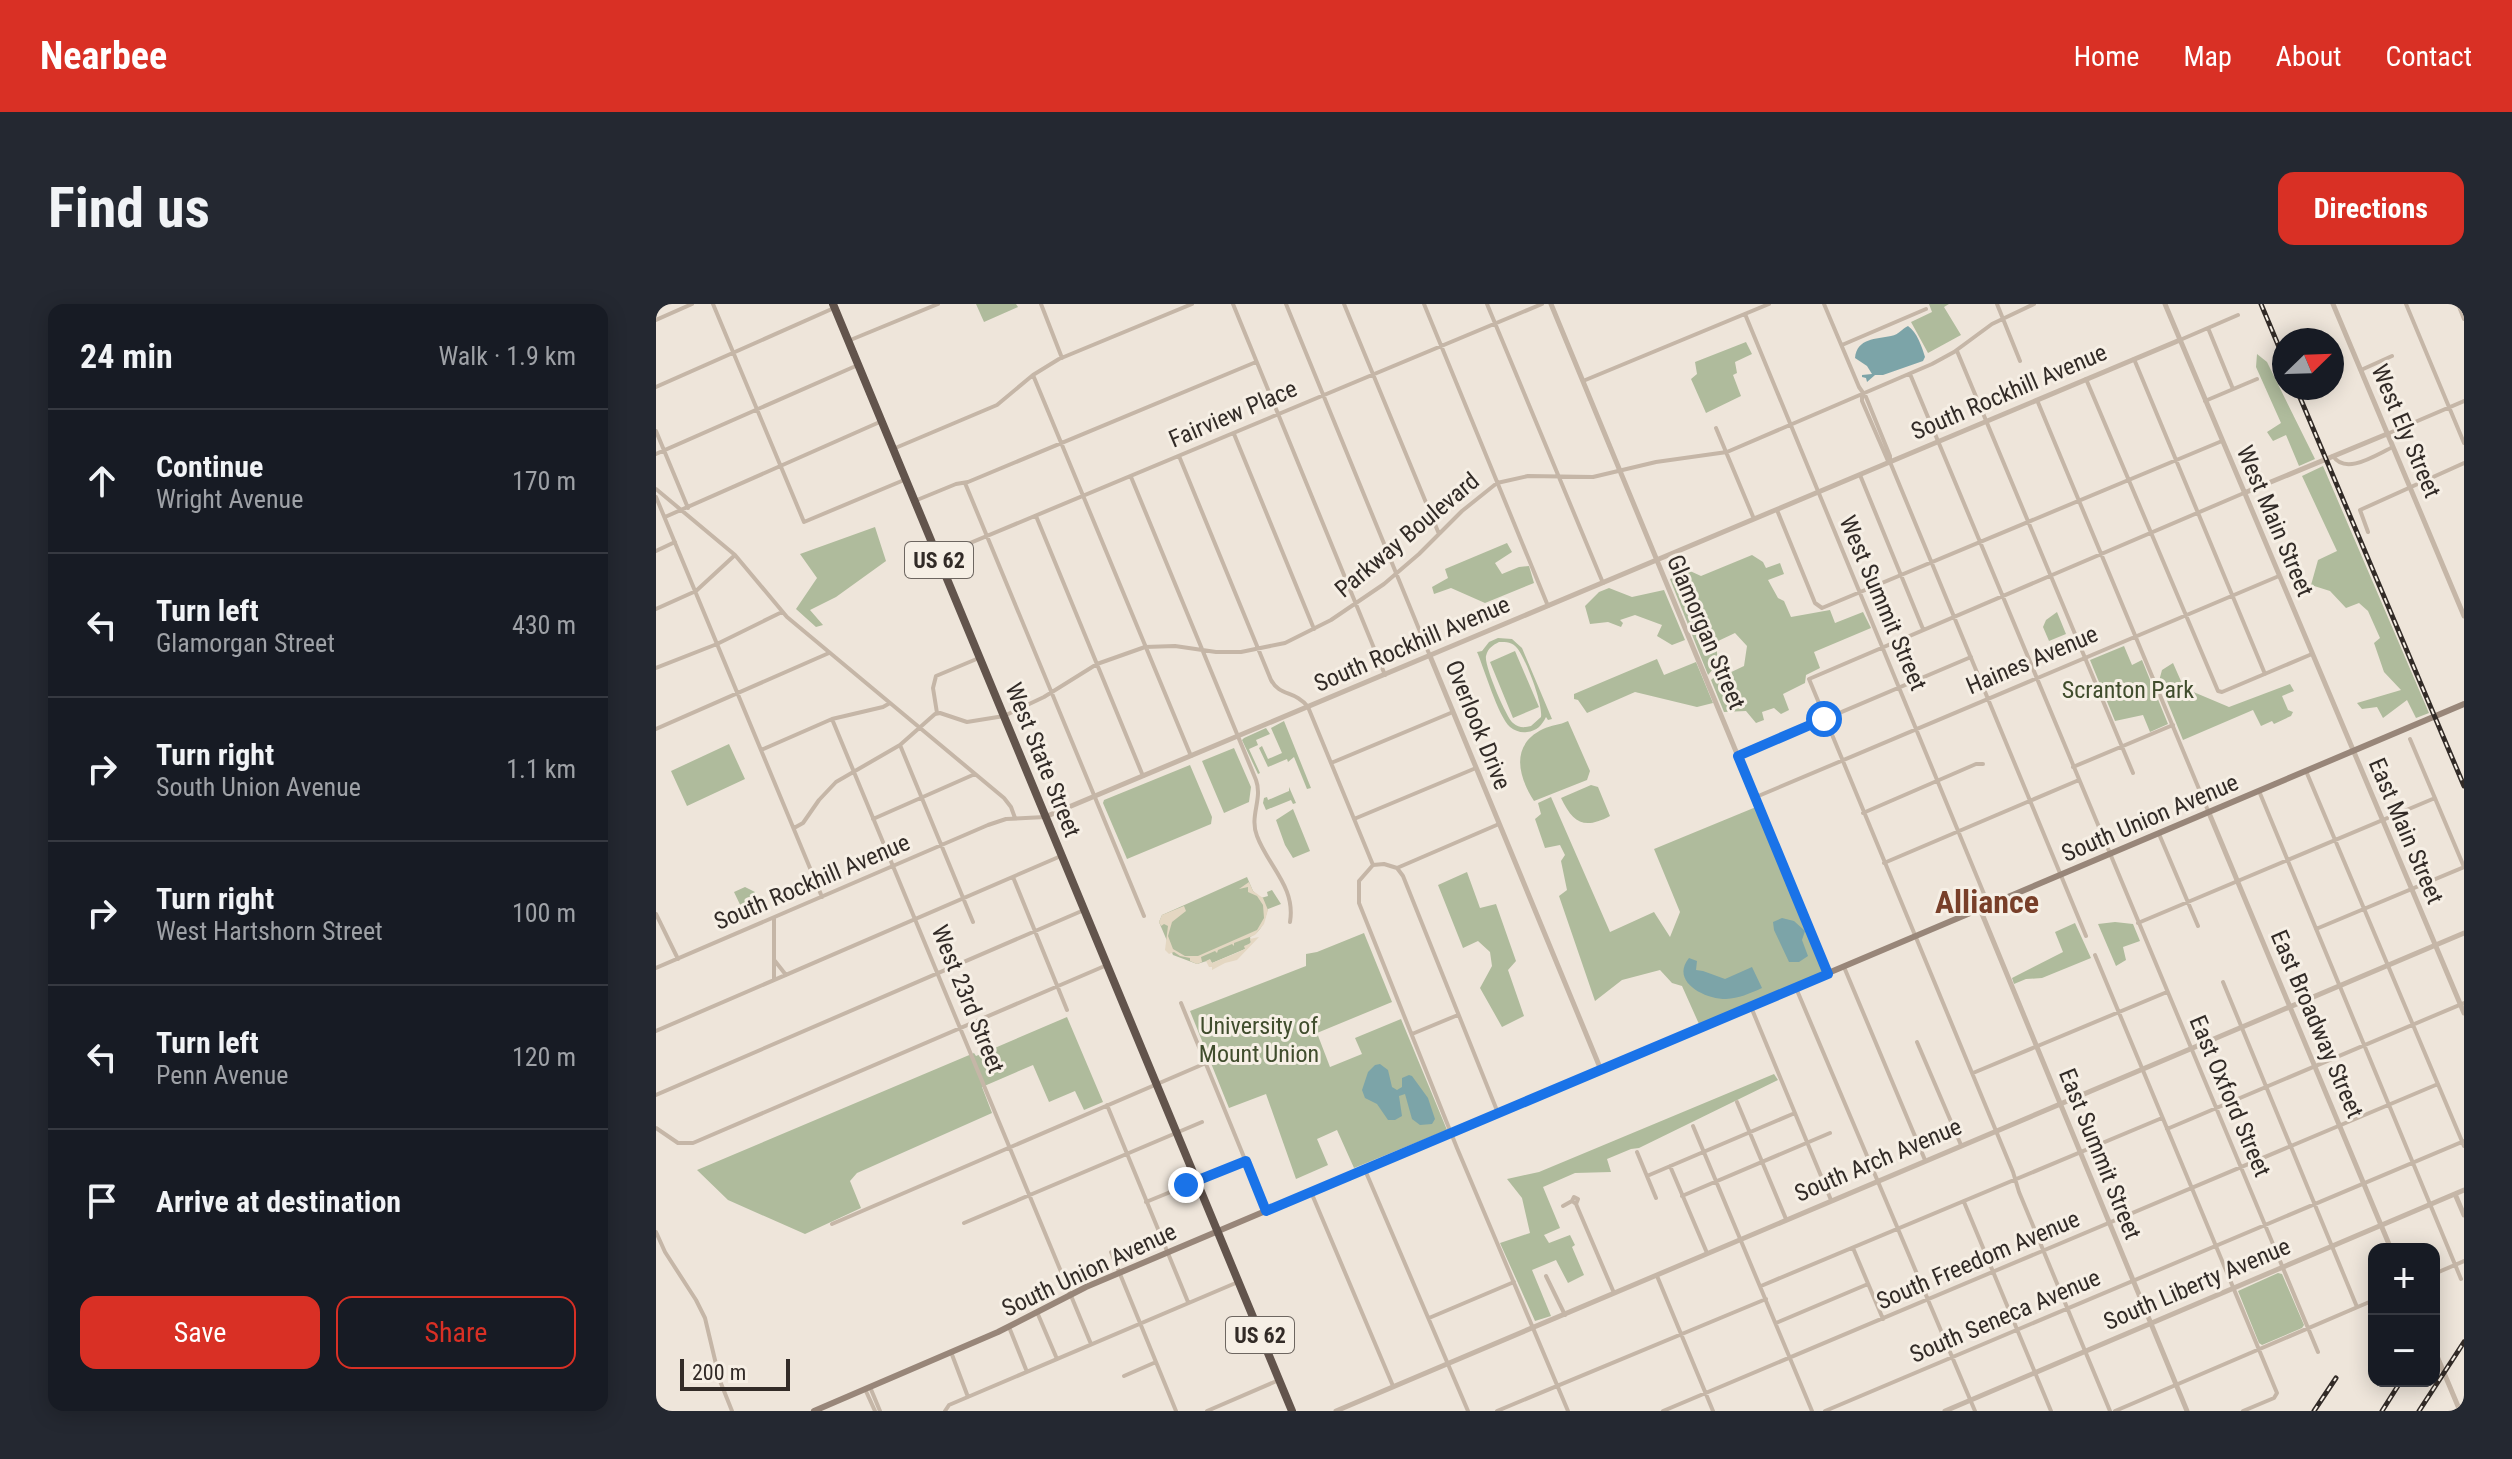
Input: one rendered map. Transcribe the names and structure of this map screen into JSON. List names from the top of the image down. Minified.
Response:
{"streets":{"highway":["US 62","West State Street"],"main road":["South Union Avenue"],"street":["South Rockhill Avenue","Fairview Place","West Ely Street","West Main Street","Parkway Boulevard","West Summit Street","Glamorgan Street","Haines Avenue","Overlook Drive","East Main Street","West 23rd Street","East Broadway Street","East Oxford Street","East Summit Street","South Arch Avenue","South Freedom Avenue","South Liberty Avenue","South Seneca Avenue"]},"crossings":[["South Rockhill Avenue","West Main Street"],["South Rockhill Avenue","West Summit Street"],["South Rockhill Avenue","Glamorgan Street"],["South Rockhill Avenue","Overlook Drive"],["South Rockhill Avenue","West State Street"],["South Rockhill Avenue","West 23rd Street"],["South Rockhill Avenue","East Oxford Street"],["Fairview Place","Overlook Drive"],["Fairview Place","West State Street"],["West Main Street","Haines Avenue"],["West Main Street","South Union Avenue"],["West Main Street","East Main Street"],["Parkway Boulevard","West Summit Street"],["Parkway Boulevard","Glamorgan Street"],["Parkway Boulevard","Overlook Drive"],["Parkway Boulevard","West State Street"],["Parkway Boulevard","East Oxford Street"],["US 62","West State Street"],["US 62","South Union Avenue"],["West Summit Street","Haines Avenue"],["West Summit Street","South Union Avenue"],["Glamorgan Street","Haines Avenue"],["Glamorgan Street","South Union Avenue"],["Haines Avenue","East Oxford Street"],["Overlook Drive","South Union Avenue"],["West State Street","South Union Avenue"],["South Union Avenue","East Main Street"],["South Union Avenue","West 23rd Street"],["South Union Avenue","East Broadway Street"],["South Union Avenue","East Oxford Street"],["South Union Avenue","East Summit Street"],["East Main Street","South Arch Avenue"],["East Broadway Street","South Arch Avenue"],["East Broadway Street","South Freedom Avenue"],["East Broadway Street","South Liberty Avenue"],["East Broadway Street","South Seneca Avenue"],["East Oxford Street","South Arch Avenue"],["East Oxford Street","South Freedom Avenue"],["East Oxford Street","South Liberty Avenue"],["East Oxford Street","South Seneca Avenue"],["East Summit Street","South Arch Avenue"],["East Summit Street","South Freedom Avenue"],["East Summit Street","South Liberty Avenue"],["East Summit Street","South Seneca Avenue"]],"districts":["Alliance"],"parks":["Scranton Park","University of Mount Union"],"scale_bar":"200 m","north":"top right","page":{"header":"Nearbee","nav":["Home","Map","About","Contact"],"buttons":["Directions",["Save","Share"]],"title":"Find us","heading":["24 min","Walk · 1.9 km"],"list":[["Continue","Wright Avenue","170 m"],["Turn left","Glamorgan Street","430 m"],["Turn right","South Union Avenue","1.1 km"],["Turn right","West Hartshorn Street","100 m"],["Turn left","Penn Avenue","120 m"],"Arrive at destination"],"map_buttons":["+","−"],"scale":"200 m"}}
